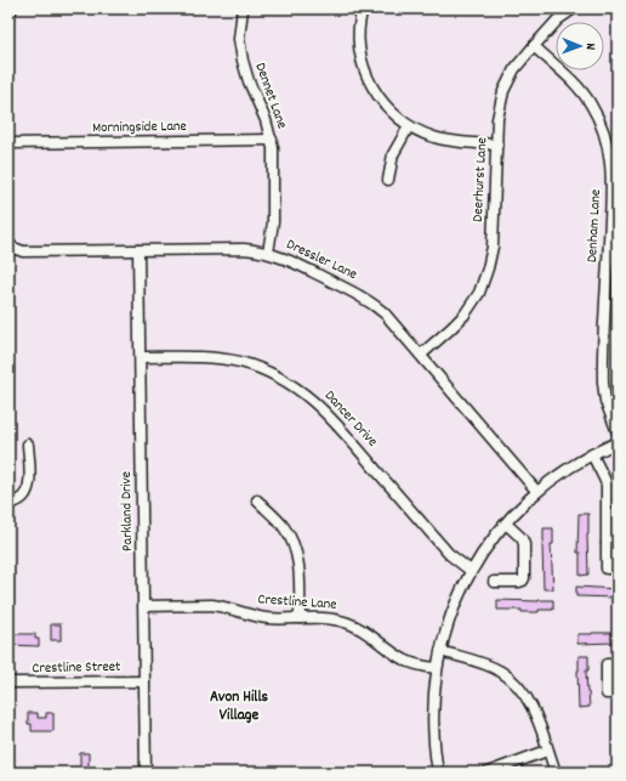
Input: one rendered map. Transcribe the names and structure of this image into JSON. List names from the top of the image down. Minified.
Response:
{"streets":{"street":["Dennet Lane","Morningside Lane","Deerhurst Lane","Denham Lane","Dressler Lane","Dancer Drive","Parkland Drive","Crestline Lane","Crestline Street"]},"crossings":[["Dennet Lane","Morningside Lane"],["Dennet Lane","Dressler Lane"],["Deerhurst Lane","Denham Lane"],["Deerhurst Lane","Dressler Lane"],["Dressler Lane","Parkland Drive"],["Dancer Drive","Parkland Drive"],["Parkland Drive","Crestline Lane"],["Parkland Drive","Crestline Street"]],"districts":["Avon Hills Village"],"north":"right"}
